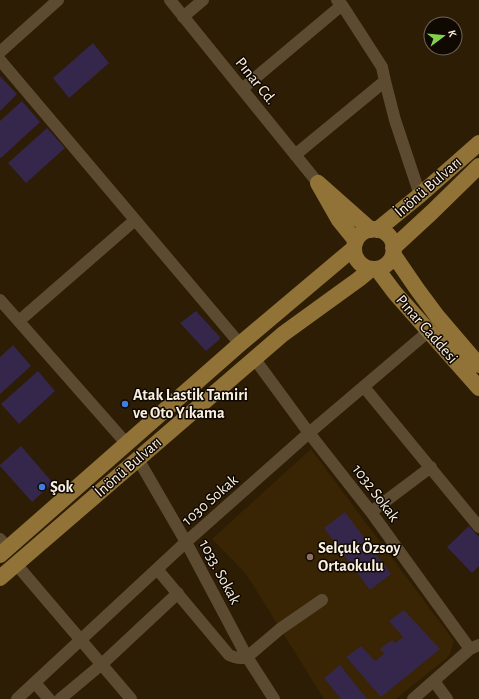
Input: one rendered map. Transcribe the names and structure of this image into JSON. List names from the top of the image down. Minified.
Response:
{"streets":{"main road":["İnönü Bulvarı","Pınar Caddesi"],"street":["Pınar Cd.","1032 Sokak","1030 Sokak","1033. Sokak"]},"crossings":[["İnönü Bulvarı","Pınar Caddesi"],["İnönü Bulvarı","1032 Sokak"],["İnönü Bulvarı","1033. Sokak"],["Pınar Caddesi","1030 Sokak"],["1032 Sokak","1030 Sokak"],["1030 Sokak","1033. Sokak"]],"places":["Atak Lastik Tamiri ve Oto Yıkama","Şok","Selçuk Özsoy Ortaokulu"],"north":"right"}
